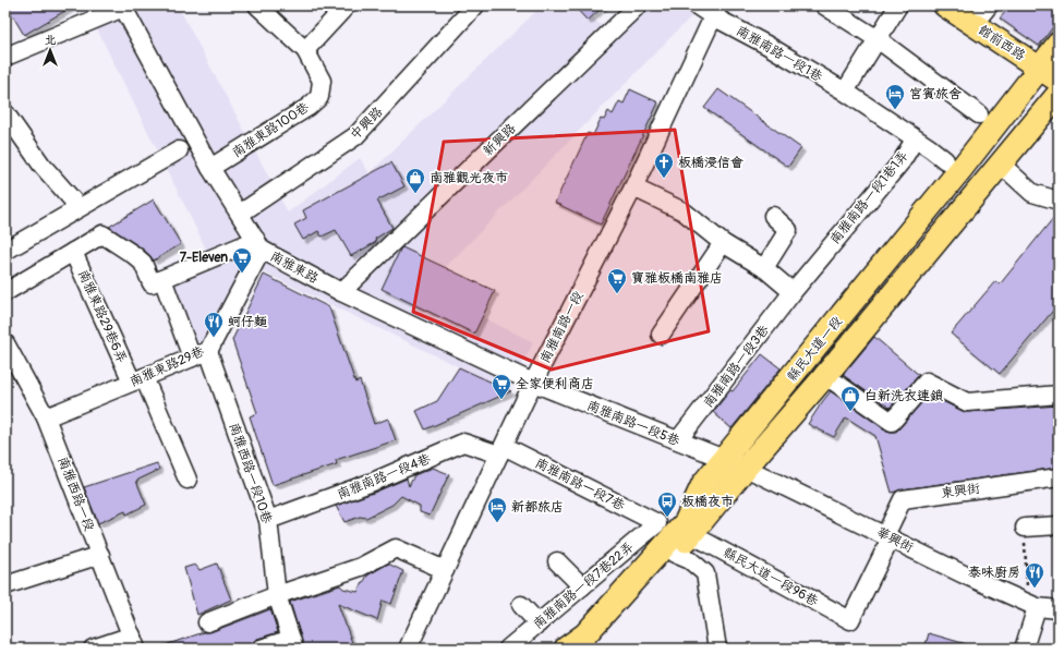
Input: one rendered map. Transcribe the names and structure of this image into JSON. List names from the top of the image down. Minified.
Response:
{"streets":{"main road":["館前西路","縣民大道一段"],"street":["南雅南路一段1巷","中興路","南雅東路100巷","新興路","南雅南路一段1巷1弄","南雅東路","南雅東路29巷6弄","南雅南路一段","南雅東路29巷","南雅南路一段3巷","南雅南路一段5巷","南雅西路一段10巷","南雅南路一段4巷","南雅南路一段7巷","東興街","南雅西路一段","華興街","縣民大道一段96巷","南雅南路一段7巷22弄"]},"crossings":[["館前西路","縣民大道一段"],["南雅南路一段1巷","南雅南路一段1巷1弄"],["南雅南路一段1巷","南雅南路一段"],["中興路","南雅東路"],["南雅東路100巷","南雅東路"],["新興路","南雅東路"],["南雅南路一段1巷1弄","南雅南路一段3巷"],["南雅東路","南雅南路一段"],["南雅東路","南雅東路29巷"],["南雅東路","南雅南路一段5巷"],["南雅東路29巷6弄","南雅東路29巷"],["南雅南路一段","南雅南路一段5巷"],["南雅南路一段","南雅南路一段4巷"],["南雅南路一段","南雅南路一段7巷"],["縣民大道一段","南雅南路一段5巷"],["縣民大道一段","華興街"],["縣民大道一段","縣民大道一段96巷"],["南雅東路29巷","南雅西路一段10巷"],["南雅東路29巷","南雅西路一段"],["南雅南路一段3巷","南雅南路一段5巷"],["南雅南路一段5巷","華興街"],["南雅西路一段10巷","南雅南路一段4巷"],["南雅南路一段4巷","南雅南路一段7巷"],["南雅南路一段7巷","南雅南路一段7巷22弄"],["東興街","華興街"],["東興街","縣民大道一段96巷"],["華興街","縣民大道一段96巷"]],"places":{"hotel":["宮賓旅舍","新都旅店"],"church":["板橋浸信會"],"shop":["南雅觀光夜市","白新洗衣連鎖"],"supermarket":["7-Eleven","寶雅板橋南雅店","全家便利商店"],"restaurant":["蚵仔麵","泰味廚房"],"bus stop":["板橋夜市"]},"north":"top"}
